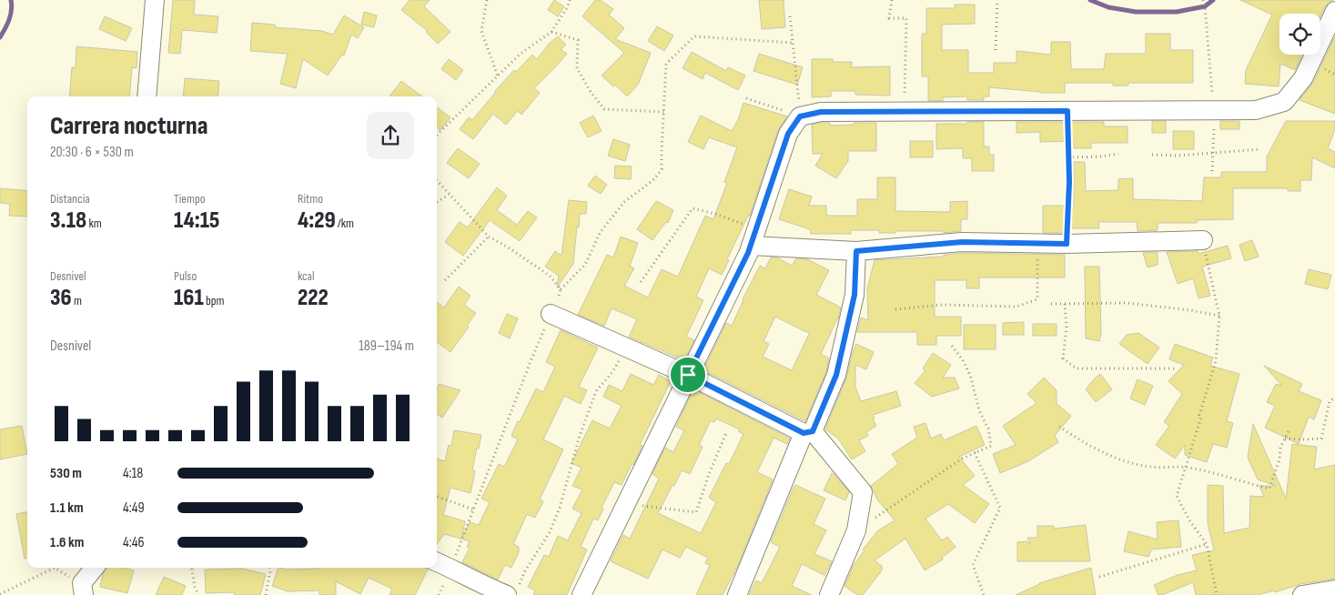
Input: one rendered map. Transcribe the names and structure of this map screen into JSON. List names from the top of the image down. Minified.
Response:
{"page":{"heading":["Carrera nocturna","20:30 · 6 × 530 m"],"stats":[["Distancia","3.18 km"],["Tiempo","14:15"],["Ritmo","4:29 /km"],["Desnivel","36 m"],["Pulso","161 bpm"],["kcal","222"]],"chart":["Desnivel","189–194 m"],"list":[{"name":"530 m","note":"4:18"},{"name":"1.1 km","note":"4:49"},{"name":"1.6 km","note":"4:46"}]}}
